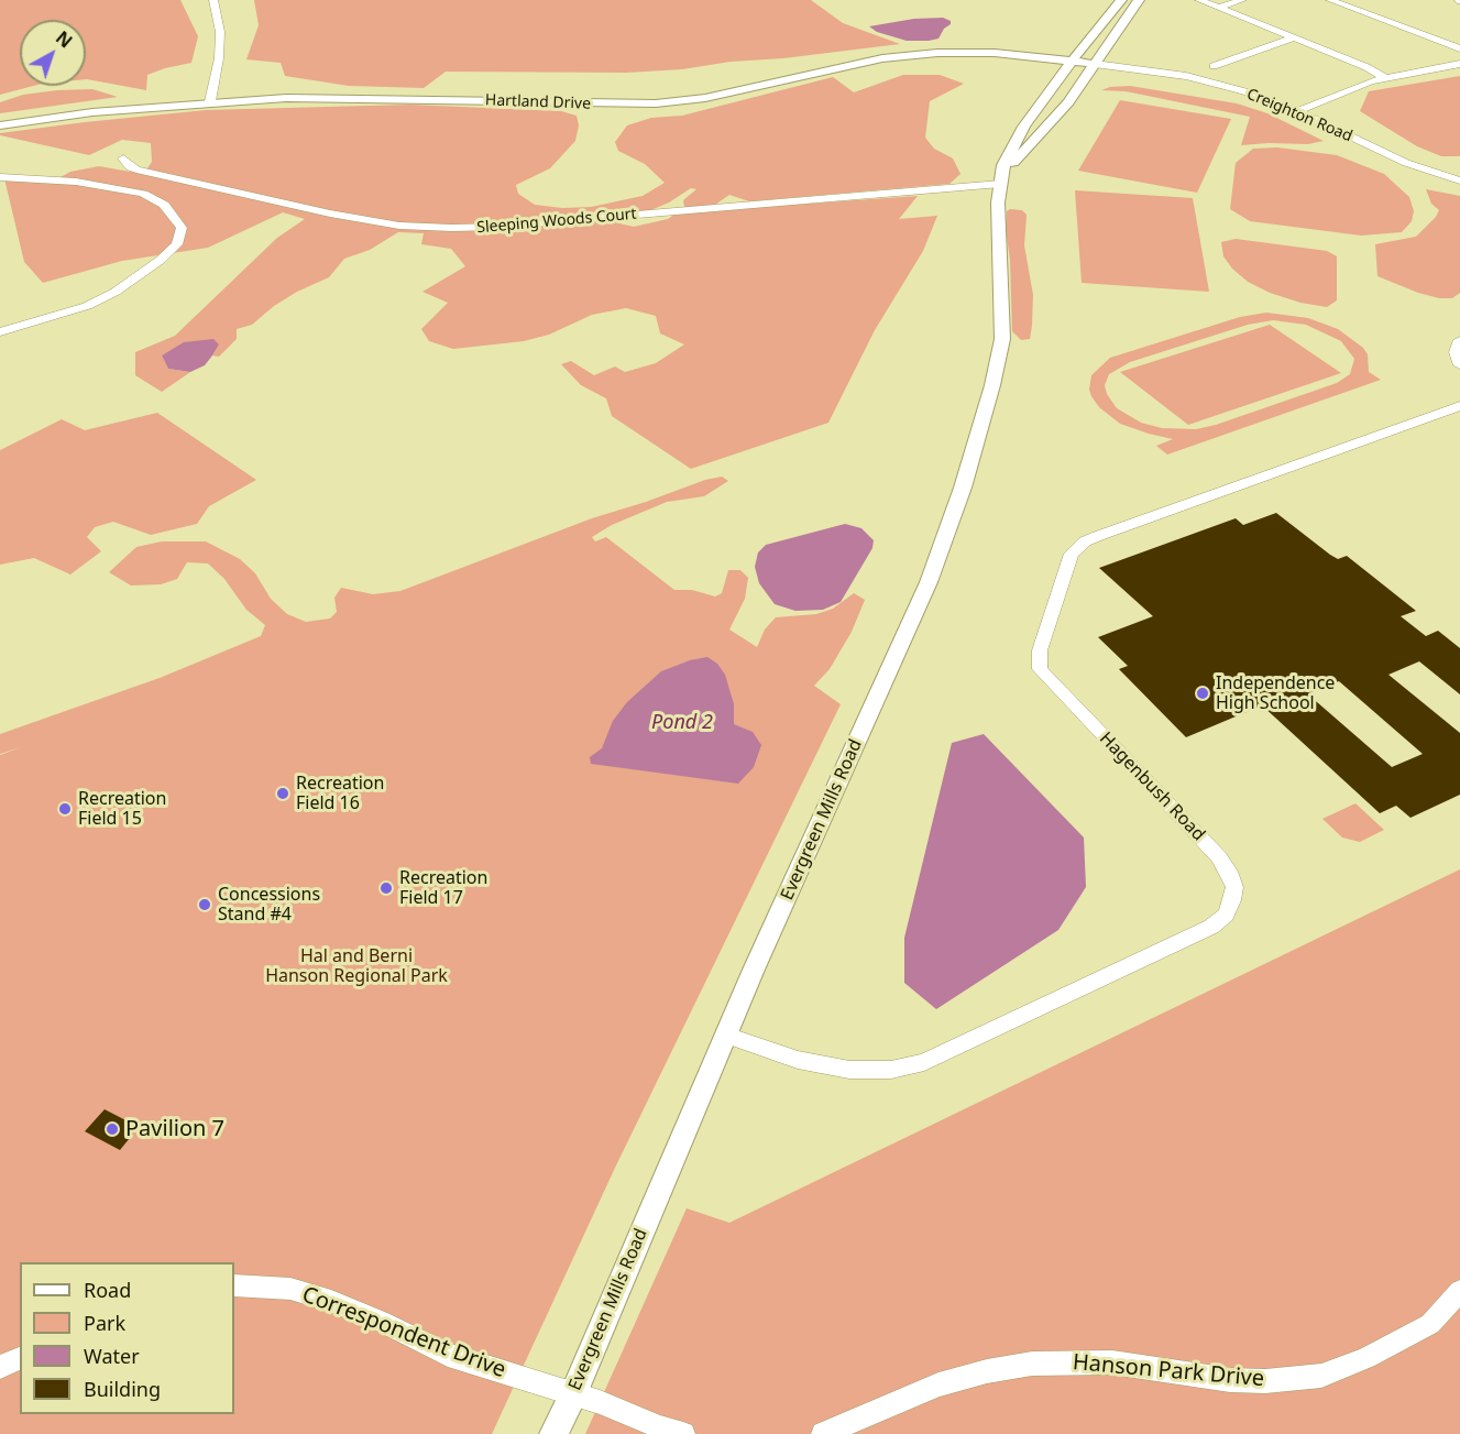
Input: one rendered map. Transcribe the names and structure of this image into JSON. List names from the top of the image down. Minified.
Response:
{"streets":{"main road":["Hartland Drive","Evergreen Mills Road"],"street":["Creighton Road","Sleeping Woods Court","Hagenbush Road","Correspondent Drive","Hanson Park Drive"]},"crossings":[["Hartland Drive","Creighton Road"],["Hartland Drive","Evergreen Mills Road"],["Sleeping Woods Court","Evergreen Mills Road"],["Hagenbush Road","Evergreen Mills Road"],["Evergreen Mills Road","Correspondent Drive"]],"water":["Pond 2"],"parks":["Hal and Berni Hanson Regional Park"],"places":["Independence High School","Recreation Field 16","Recreation Field 15","Recreation Field 17","Concessions Stand #4","Pavilion 7"],"legend":["Road","Park","Water","Building"],"north":"top right"}
